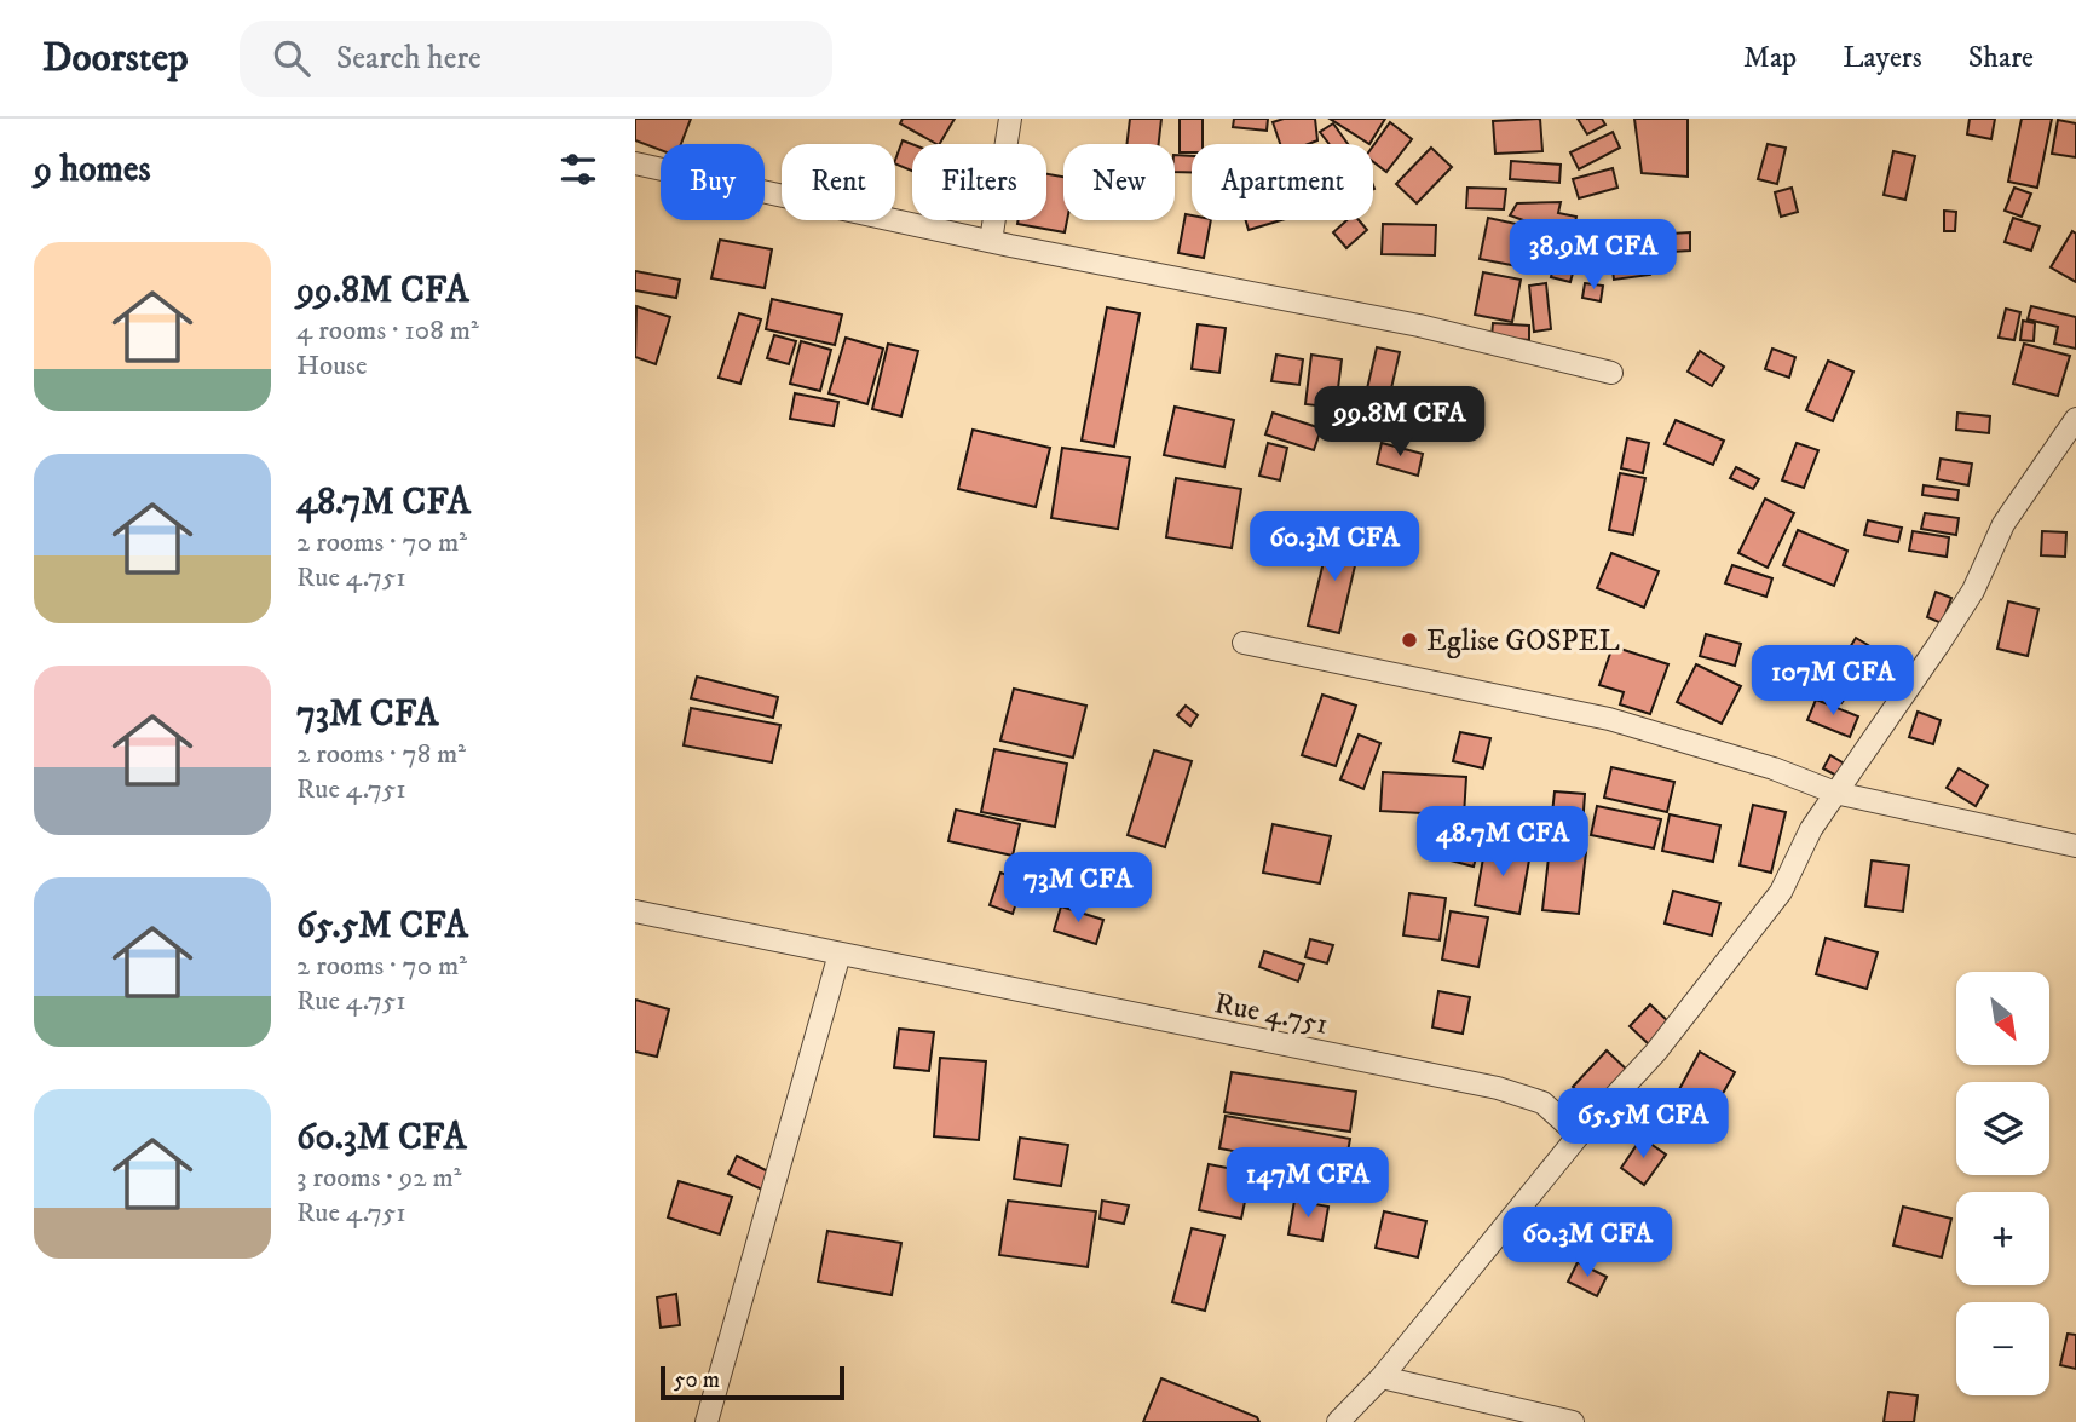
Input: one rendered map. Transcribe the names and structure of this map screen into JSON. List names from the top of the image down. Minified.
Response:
{"streets":{"street":["Rue 4.751"]},"places":["Eglise GOSPEL"],"scale_bar":"50 m","north":"bottom right","page":{"header":"Doorstep","search":"Search here","nav":["Map","Layers","Share"],"heading":"9 homes","chip":["Buy","Rent","Filters","New","Apartment"],"price":["38.9M CFA","99.8M CFA","60.3M CFA","107M CFA","48.7M CFA","73M CFA","65.5M CFA","147M CFA","60.3M CFA"],"list":[{"name":"99.8M CFA","note":"4 rooms · 108 m² · House"},{"name":"48.7M CFA","note":"2 rooms · 70 m² · Rue 4.751"},{"name":"73M CFA","note":"2 rooms · 78 m² · Rue 4.751"},{"name":"65.5M CFA","note":"2 rooms · 70 m² · Rue 4.751"},{"name":"60.3M CFA","note":"3 rooms · 92 m² · Rue 4.751"}],"map_buttons":["+","−"],"scale":"50 m"}}
